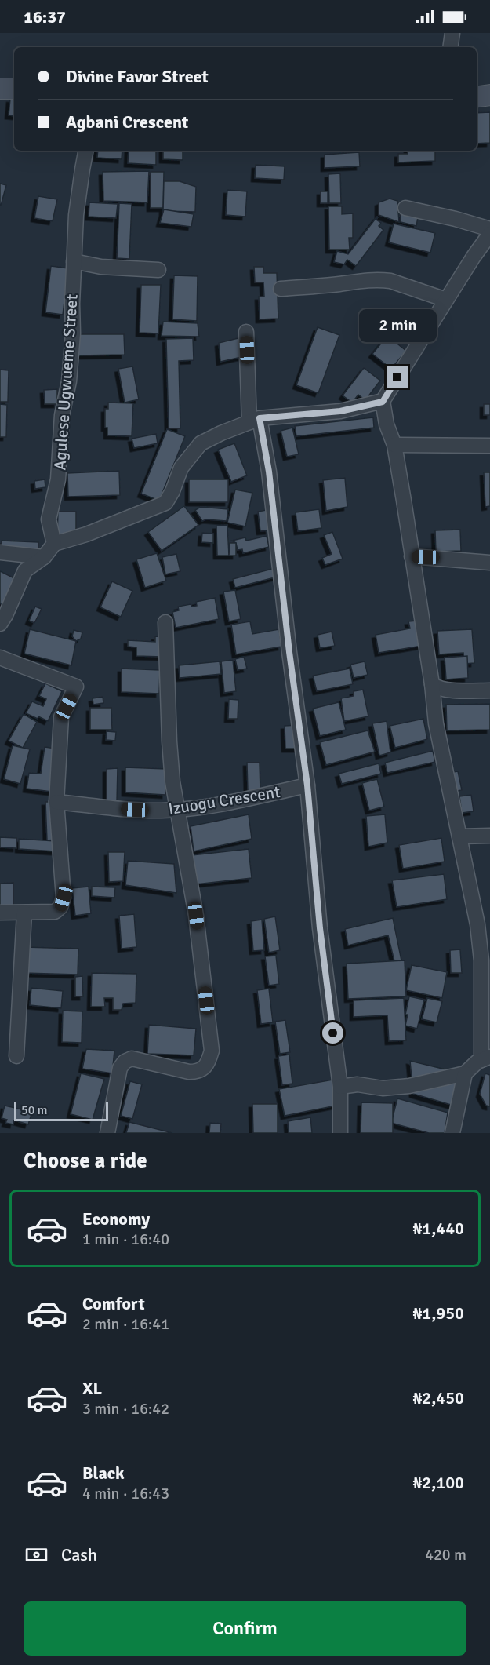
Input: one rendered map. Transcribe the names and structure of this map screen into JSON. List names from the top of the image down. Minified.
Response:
{"streets":{"street":["Agulese Ugwueme Street","Izuogu Crescent"]},"scale_bar":"50 m","page":{"status":"16:37","banner":["Divine Favor Street","Agbani Crescent"],"bubble":"2 min","scale":"50 m","heading":"Choose a ride","list":[{"name":"Economy","note":"1 min · 16:40","value":"₦1,440"},{"name":"Comfort","note":"2 min · 16:41","value":"₦1,950"},{"name":"XL","note":"3 min · 16:42","value":"₦2,450"},{"name":"Black","note":"4 min · 16:43","value":"₦2,100"}],"pay":["Cash","420 m"],"buttons":"Confirm"}}
